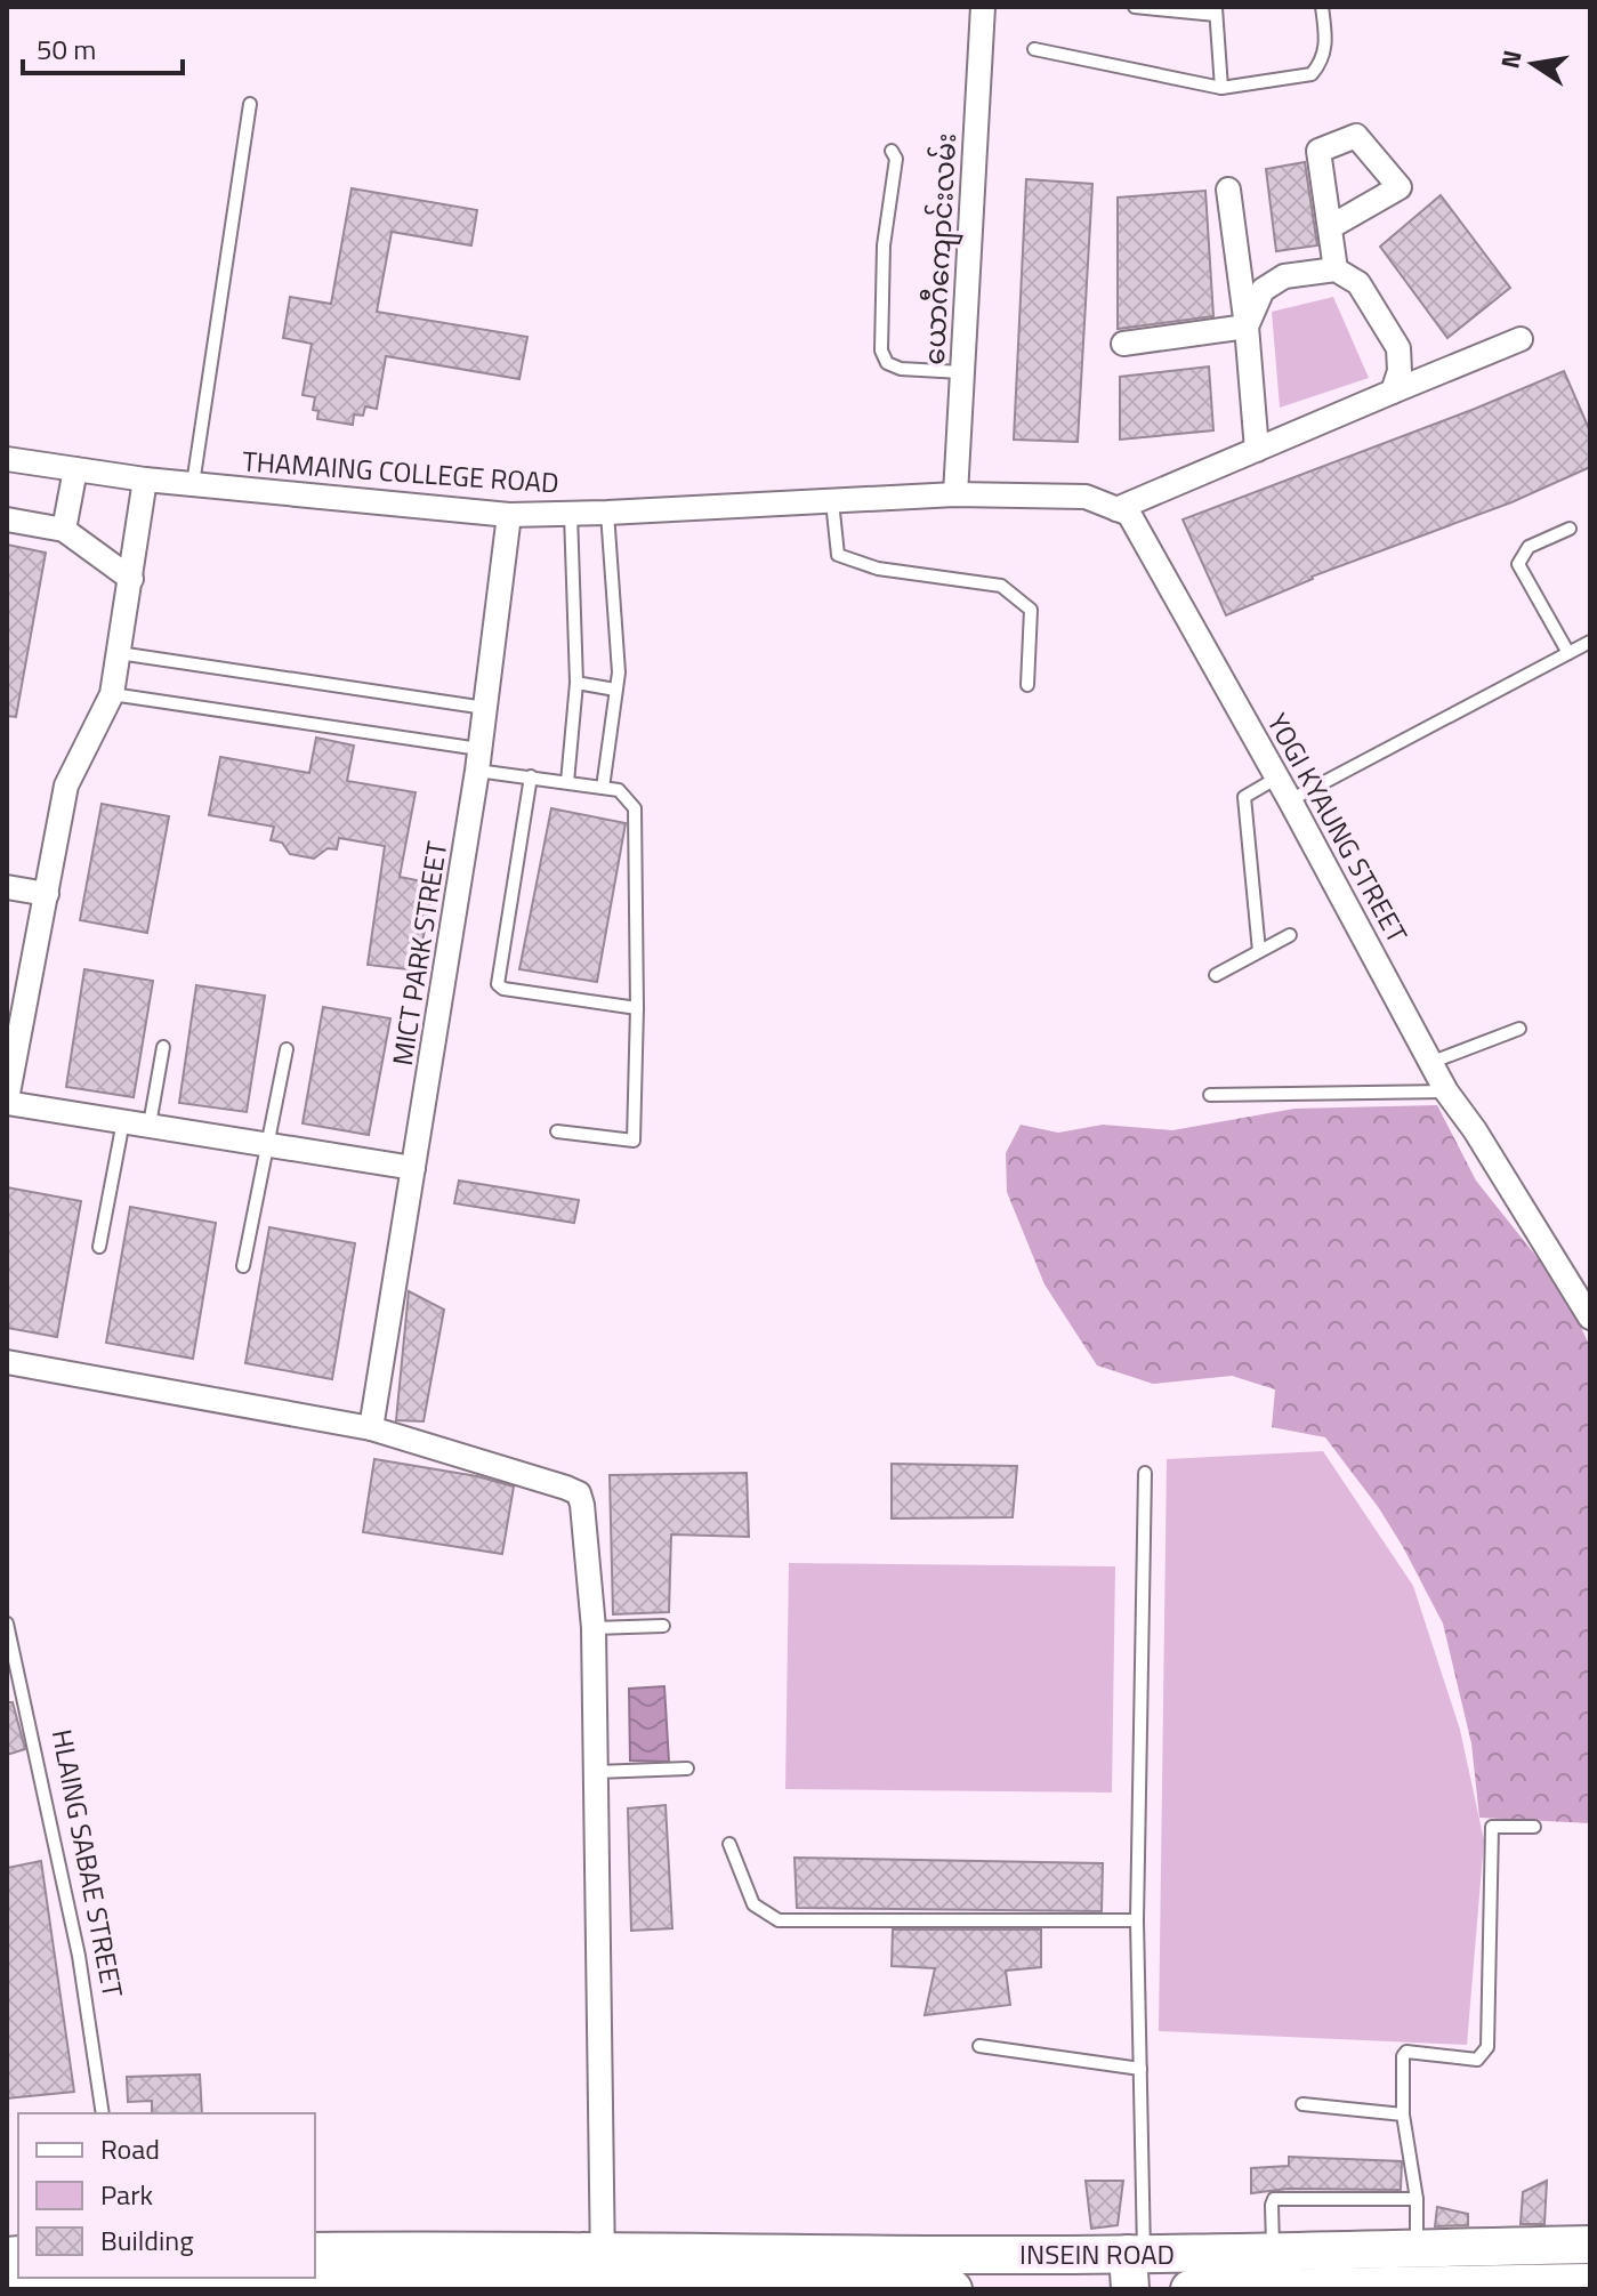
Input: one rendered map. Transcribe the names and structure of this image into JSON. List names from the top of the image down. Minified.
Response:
{"streets":{"main road":["INSEIN ROAD"],"street":["ယောဂီကျောင်းလမ်း","THAMAING COLLEGE ROAD","YOGI KYAUNG STREET","MICT PARK STREET"],"lane":["HLAING SABAE STREET"]},"crossings":[["ယောဂီကျောင်းလမ်း","THAMAING COLLEGE ROAD"],["ယောဂီကျောင်းလမ်း","YOGI KYAUNG STREET"],["THAMAING COLLEGE ROAD","YOGI KYAUNG STREET"],["THAMAING COLLEGE ROAD","MICT PARK STREET"]],"legend":["Road","Park","Building"],"scale_bar":"50 m","north":"left"}
